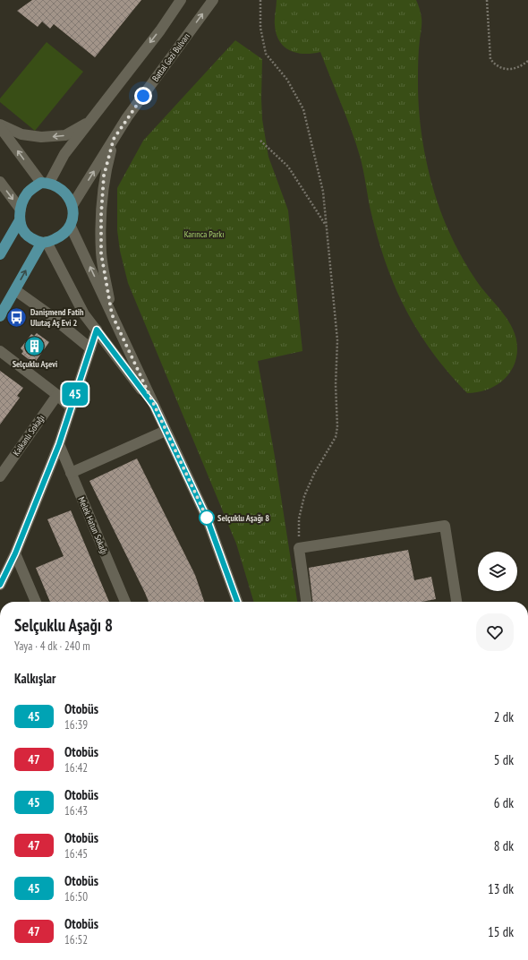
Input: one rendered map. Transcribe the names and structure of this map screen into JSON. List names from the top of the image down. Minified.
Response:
{"streets":{"street":["Battal Gazi Bulvarı","Kalkanlı Sokağı","Melek Hatun Sokağı"]},"parks":["Karınca Parkı"],"places":{"bus stop":["Danişmend Fatih Ulutaş Aş Evi 2"],"building":["Selçuklu Aşevi"],"other":["Selçuklu Aşağı 8"]},"lines":["bus line 45"],"page":{"on_map":"45","heading":[["Selçuklu Aşağı 8","Yaya · 4 dk · 240 m"],"Kalkışlar"],"list":[{"mark":"45","name":"Otobüs","note":"16:39","value":"2 dk"},{"mark":"47","name":"Otobüs","note":"16:42","value":"5 dk"},{"mark":"45","name":"Otobüs","note":"16:43","value":"6 dk"},{"mark":"47","name":"Otobüs","note":"16:45","value":"8 dk"},{"mark":"45","name":"Otobüs","note":"16:50","value":"13 dk"},{"mark":"47","name":"Otobüs","note":"16:52","value":"15 dk"}]}}
